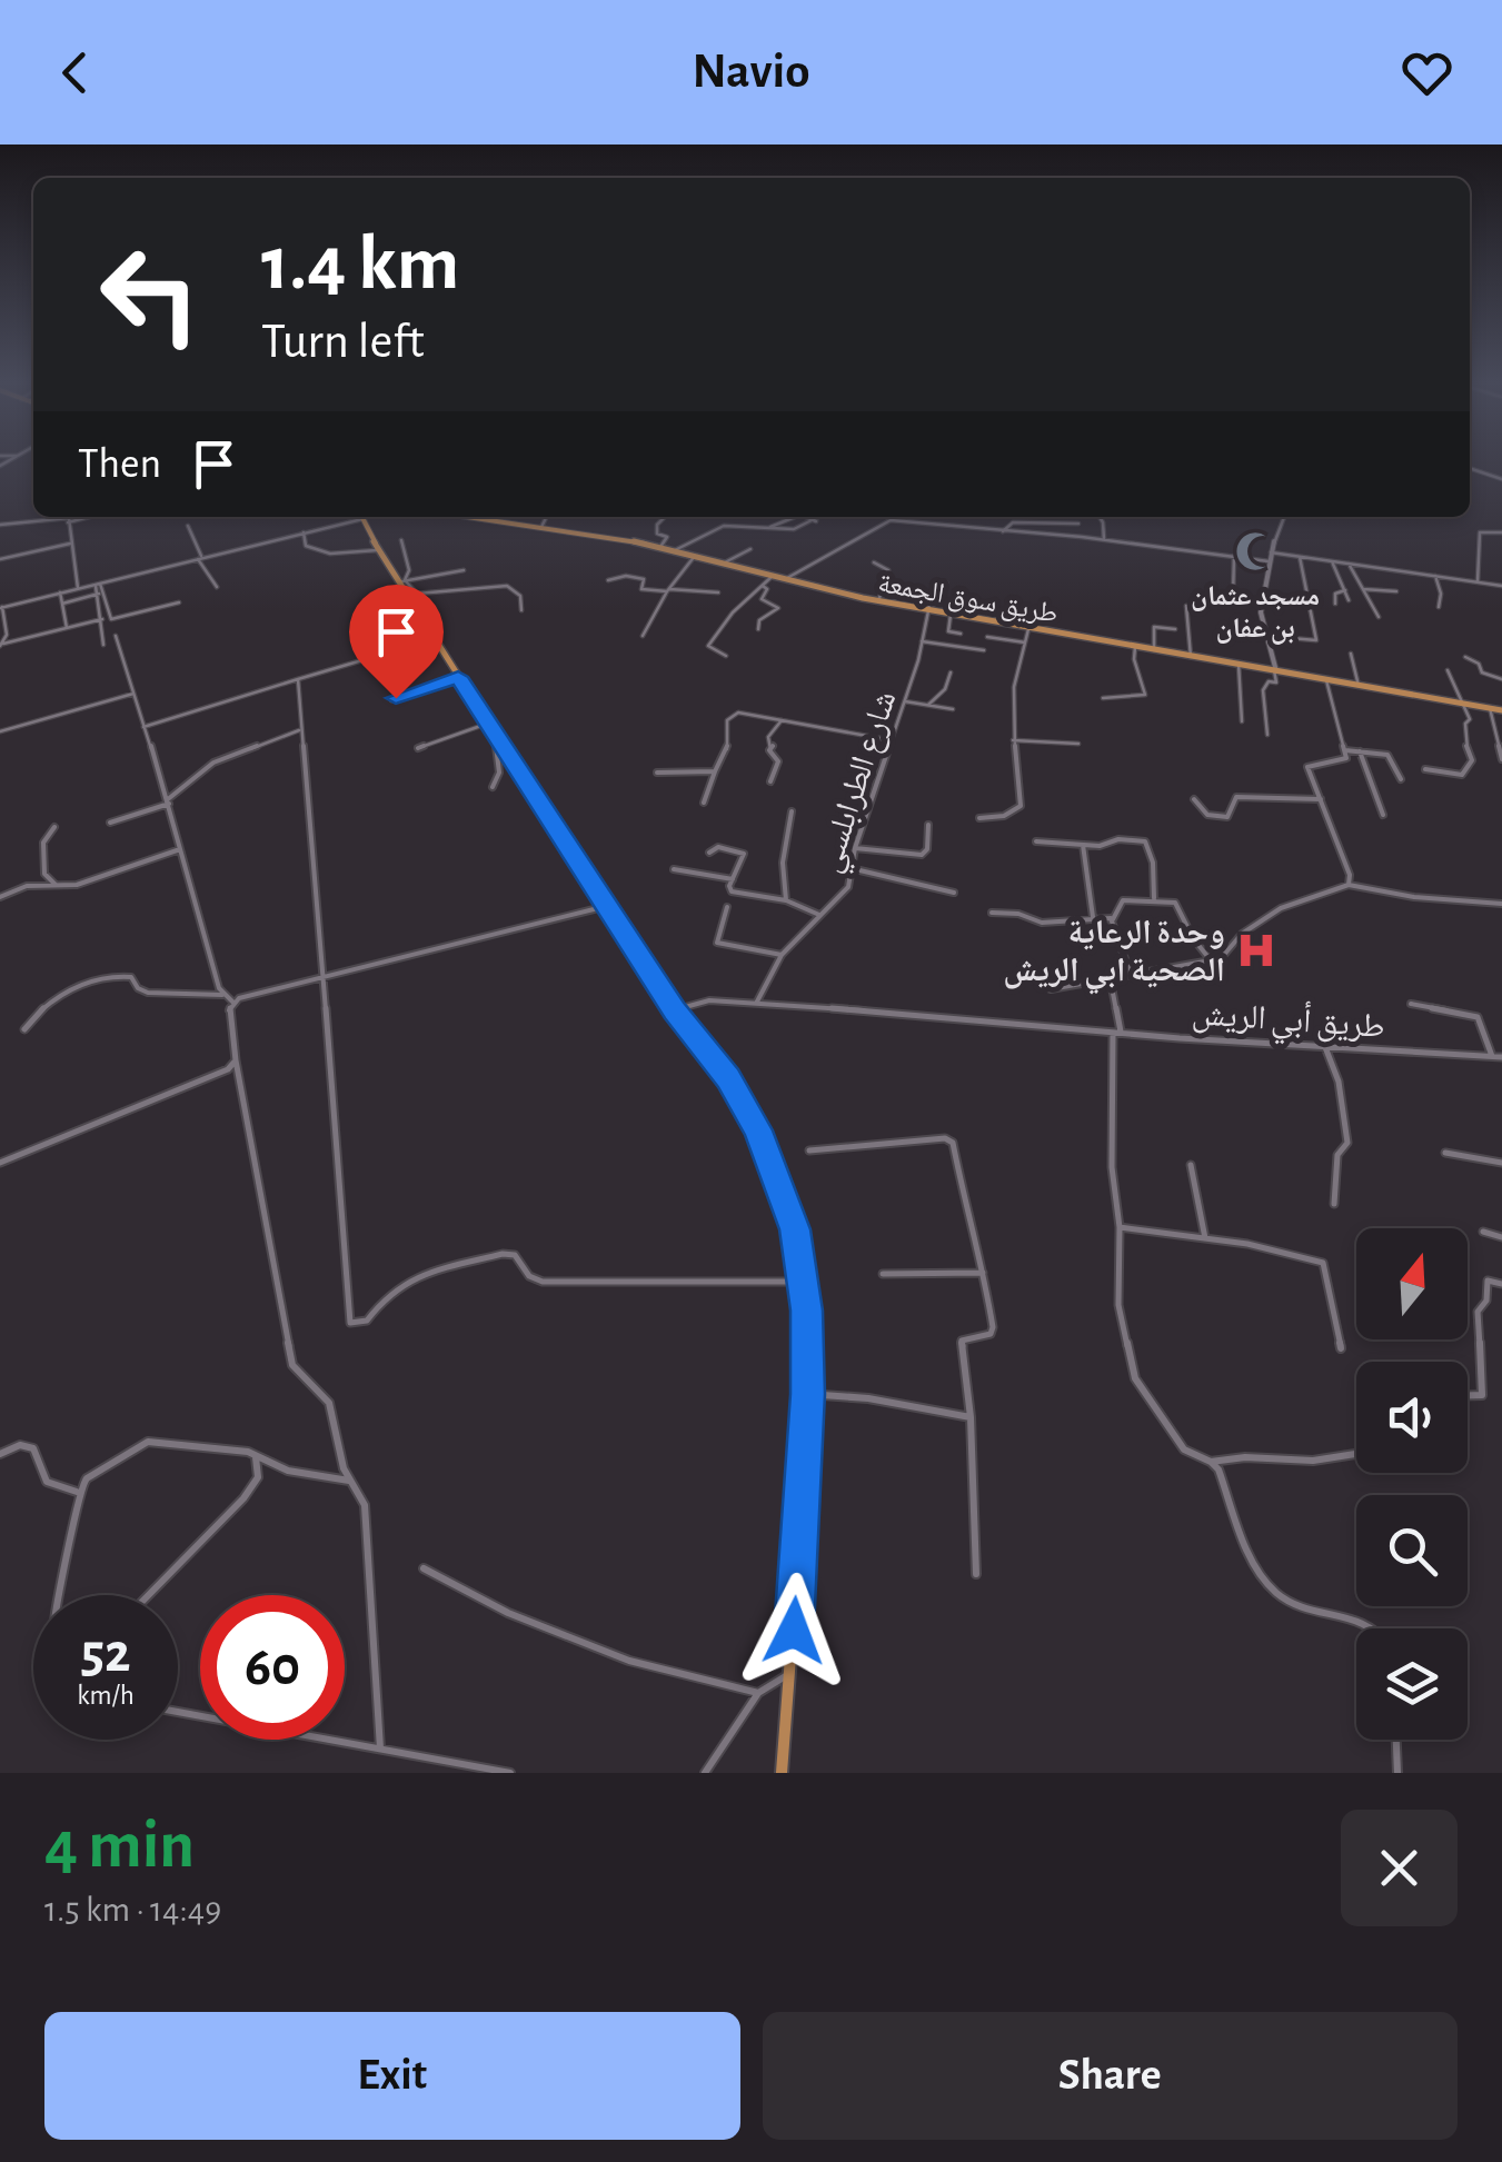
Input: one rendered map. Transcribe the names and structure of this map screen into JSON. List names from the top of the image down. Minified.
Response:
{"streets":{"main road":["طريق سوق الجمعة"],"street":["شارع الطرابلسي","طريق أبي الريش"]},"crossings":[["طريق سوق الجمعة","شارع الطرابلسي"],["شارع الطرابلسي","طريق أبي الريش"]],"places":{"mosque":["مسجد عثمان بن عفان"],"hospital":["وحدة الرعاية الصحية ابي الريش"]},"north":"top","page":{"header":"Navio","turn":["1.4 km","Turn left"],"then":"Then","speed":"52 km/h","limit":"60","heading":["4 min","1.5 km · 14:49"],"buttons":["Exit","Share"]}}
